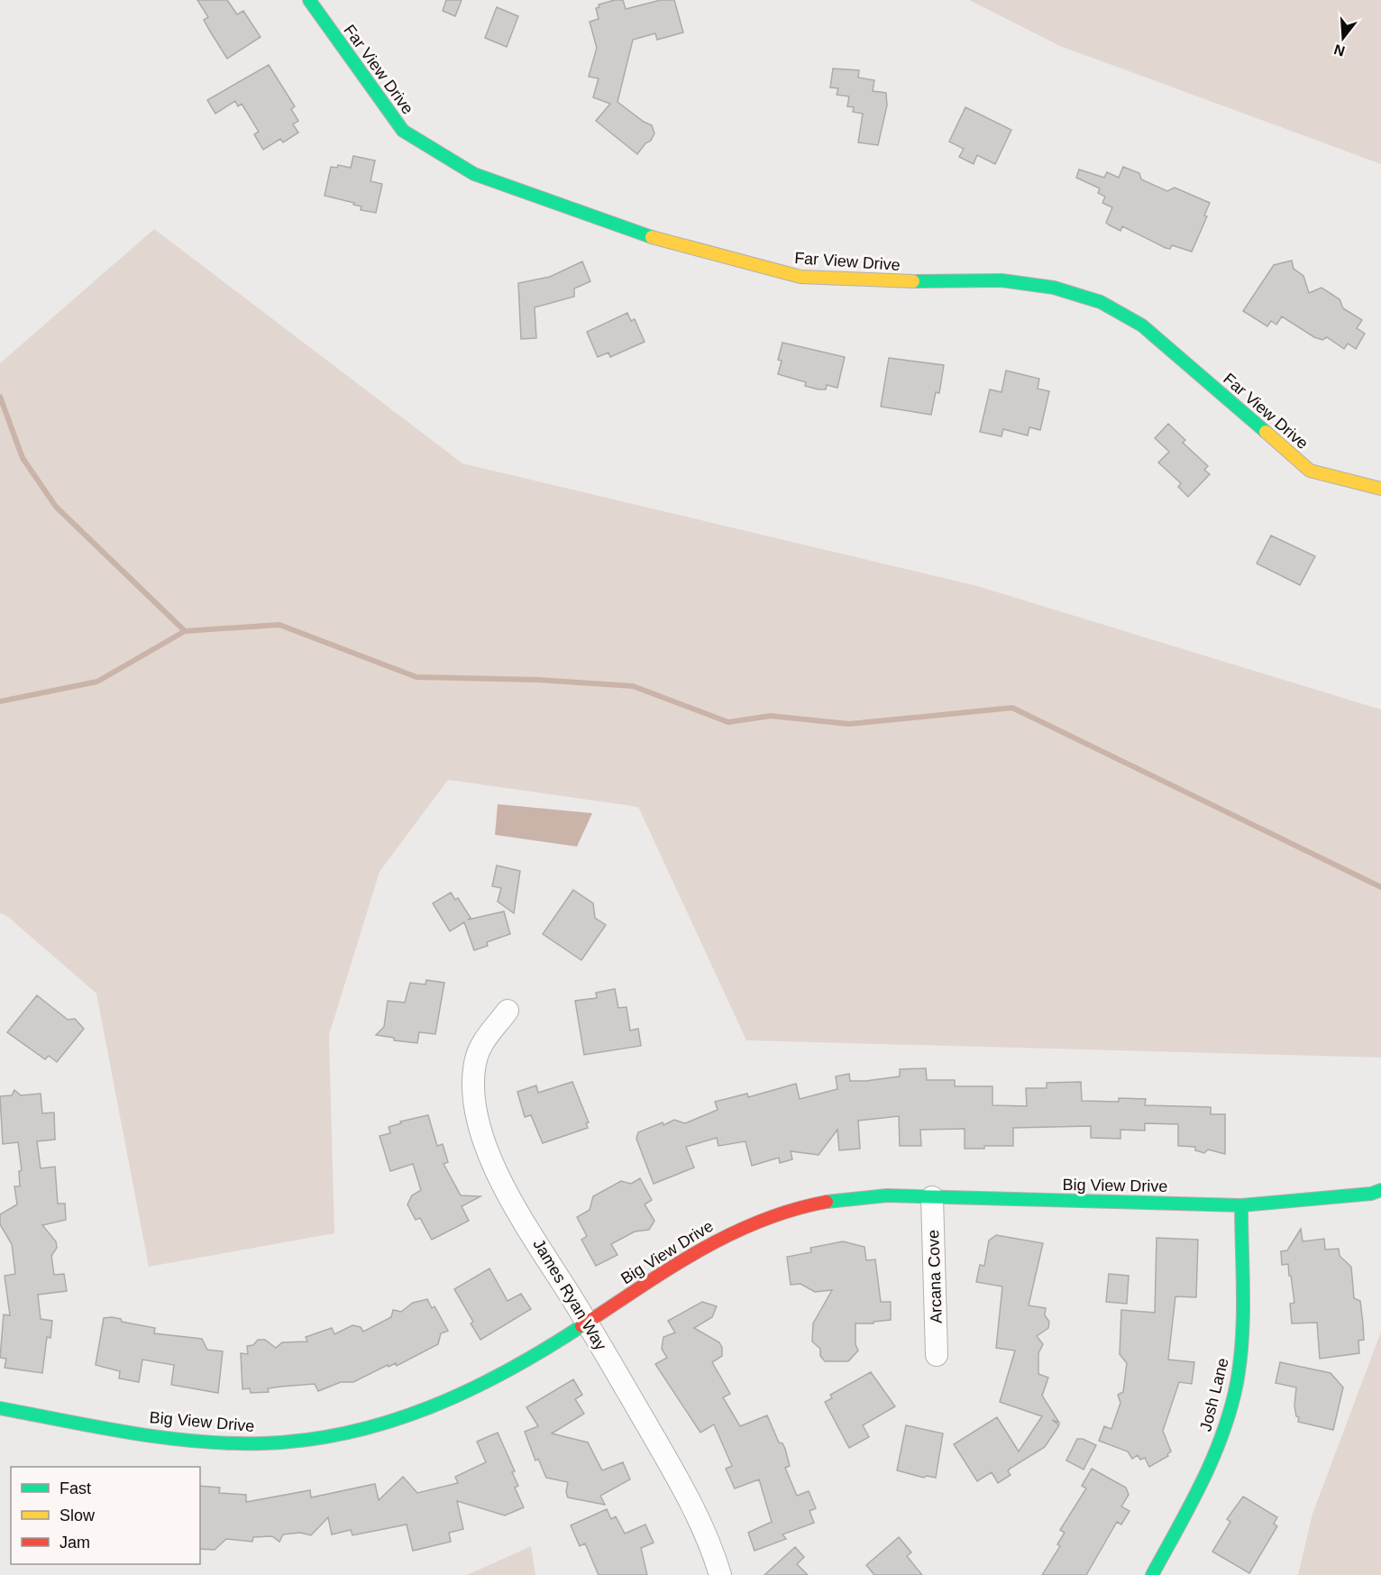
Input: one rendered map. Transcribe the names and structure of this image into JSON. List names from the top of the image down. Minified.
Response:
{"streets":{"street":["Far View Drive","Big View Drive","Arcana Cove","James Ryan Way","Josh Lane"]},"crossings":[["Big View Drive","Arcana Cove"],["Big View Drive","James Ryan Way"],["Big View Drive","Josh Lane"]],"legend":["Fast","Slow","Jam"],"north":"bottom"}
